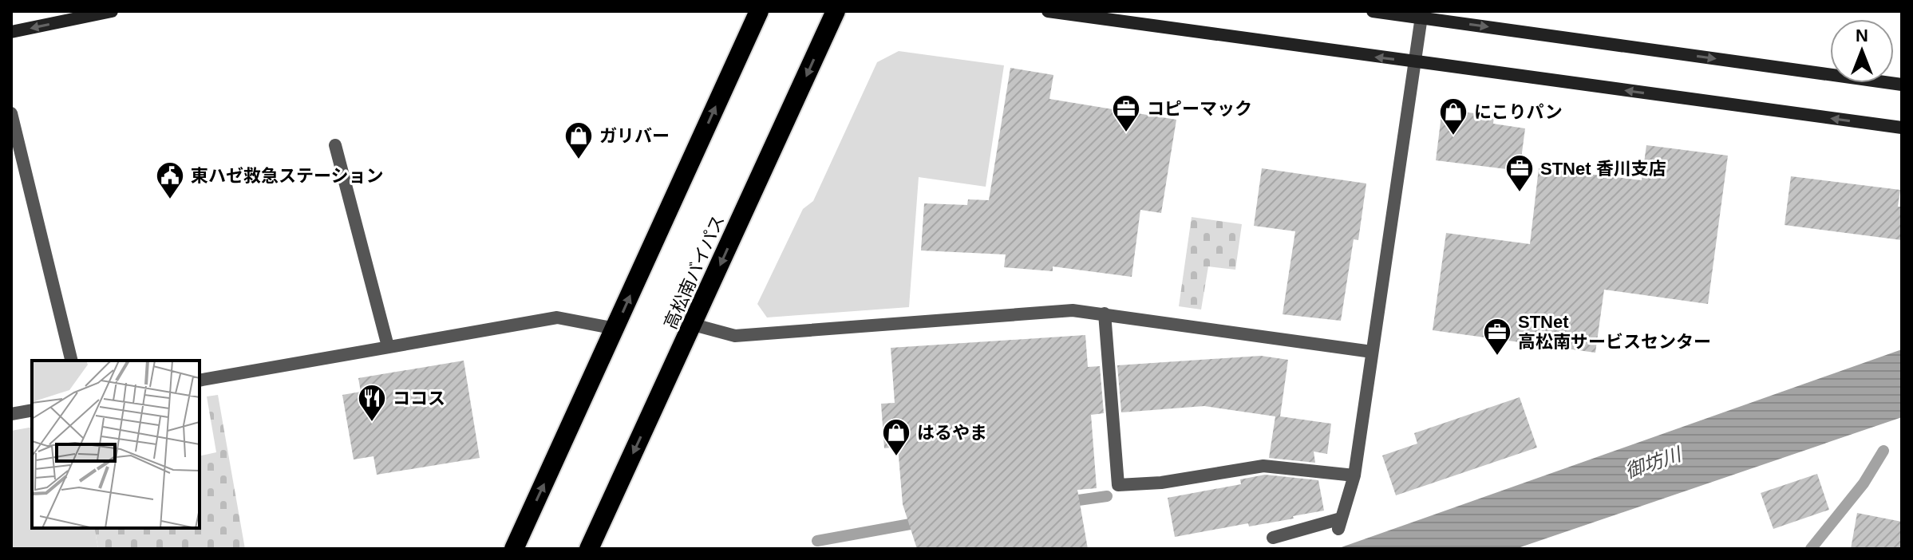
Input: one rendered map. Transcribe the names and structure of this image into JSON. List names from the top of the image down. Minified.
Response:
{"streets":{"highway":["高松南バイパス"]},"water":["御坊川"],"places":{"office":["コピーマック","STNet 香川支店","STNet 高松南サービスセンター"],"shop":["にこりパン","ガリバー","はるやま"],"public building":["東ハゼ救急ステーション"],"restaurant":["ココス"]},"north":"top"}
